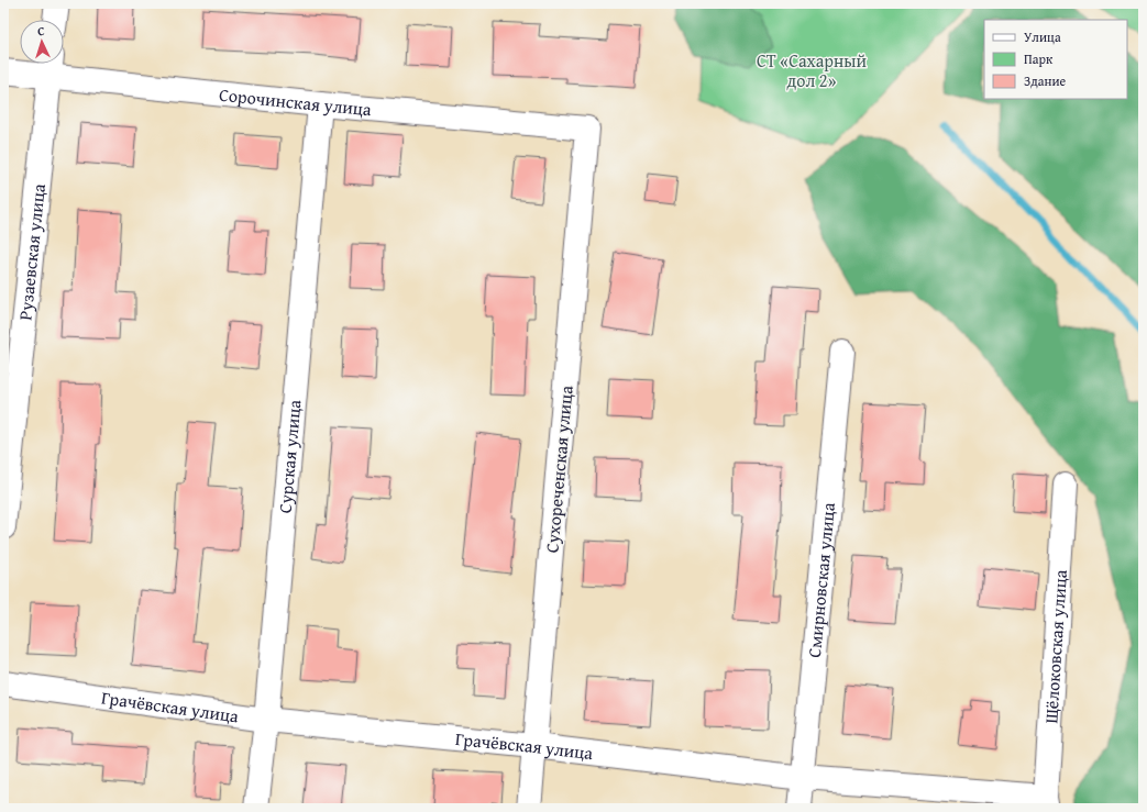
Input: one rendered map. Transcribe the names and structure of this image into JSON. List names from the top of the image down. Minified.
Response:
{"streets":{"street":["Сорочинская улица","Рузаевская улица","Сурская улица","Сухореченская улица","Смирновская улица","Щёлоковская улица","Грачёвская улица"]},"crossings":[["Сорочинская улица","Рузаевская улица"],["Сорочинская улица","Сурская улица"],["Сорочинская улица","Сухореченская улица"],["Сурская улица","Грачёвская улица"],["Сухореченская улица","Грачёвская улица"],["Смирновская улица","Грачёвская улица"],["Щёлоковская улица","Грачёвская улица"]],"parks":["СТ «Сахарный дол 2»"],"legend":["Улица","Парк","Здание"],"north":"top"}
